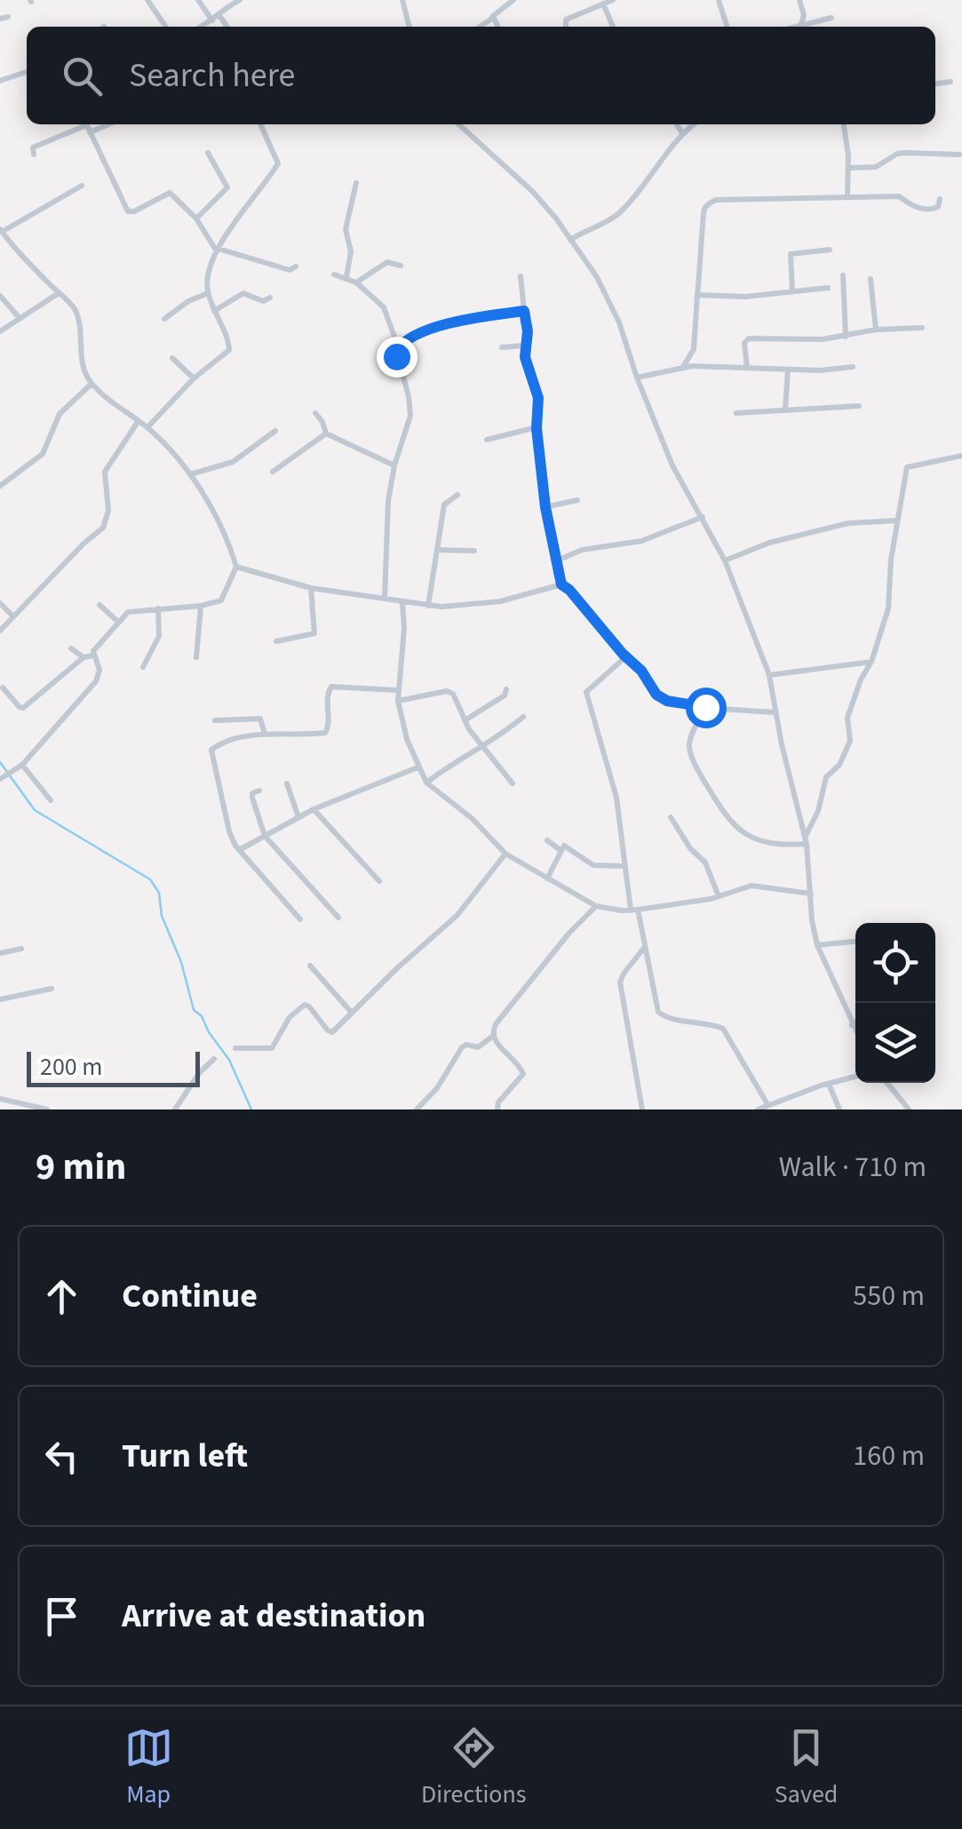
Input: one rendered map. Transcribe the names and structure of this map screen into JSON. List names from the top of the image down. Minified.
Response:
{"scale_bar":"200 m","page":{"search":"Search here","scale":"200 m","heading":["9 min","Walk · 710 m"],"list":[["Continue","550 m"],["Turn left","160 m"],"Arrive at destination"],"nav":["Map","Directions","Saved"]}}
